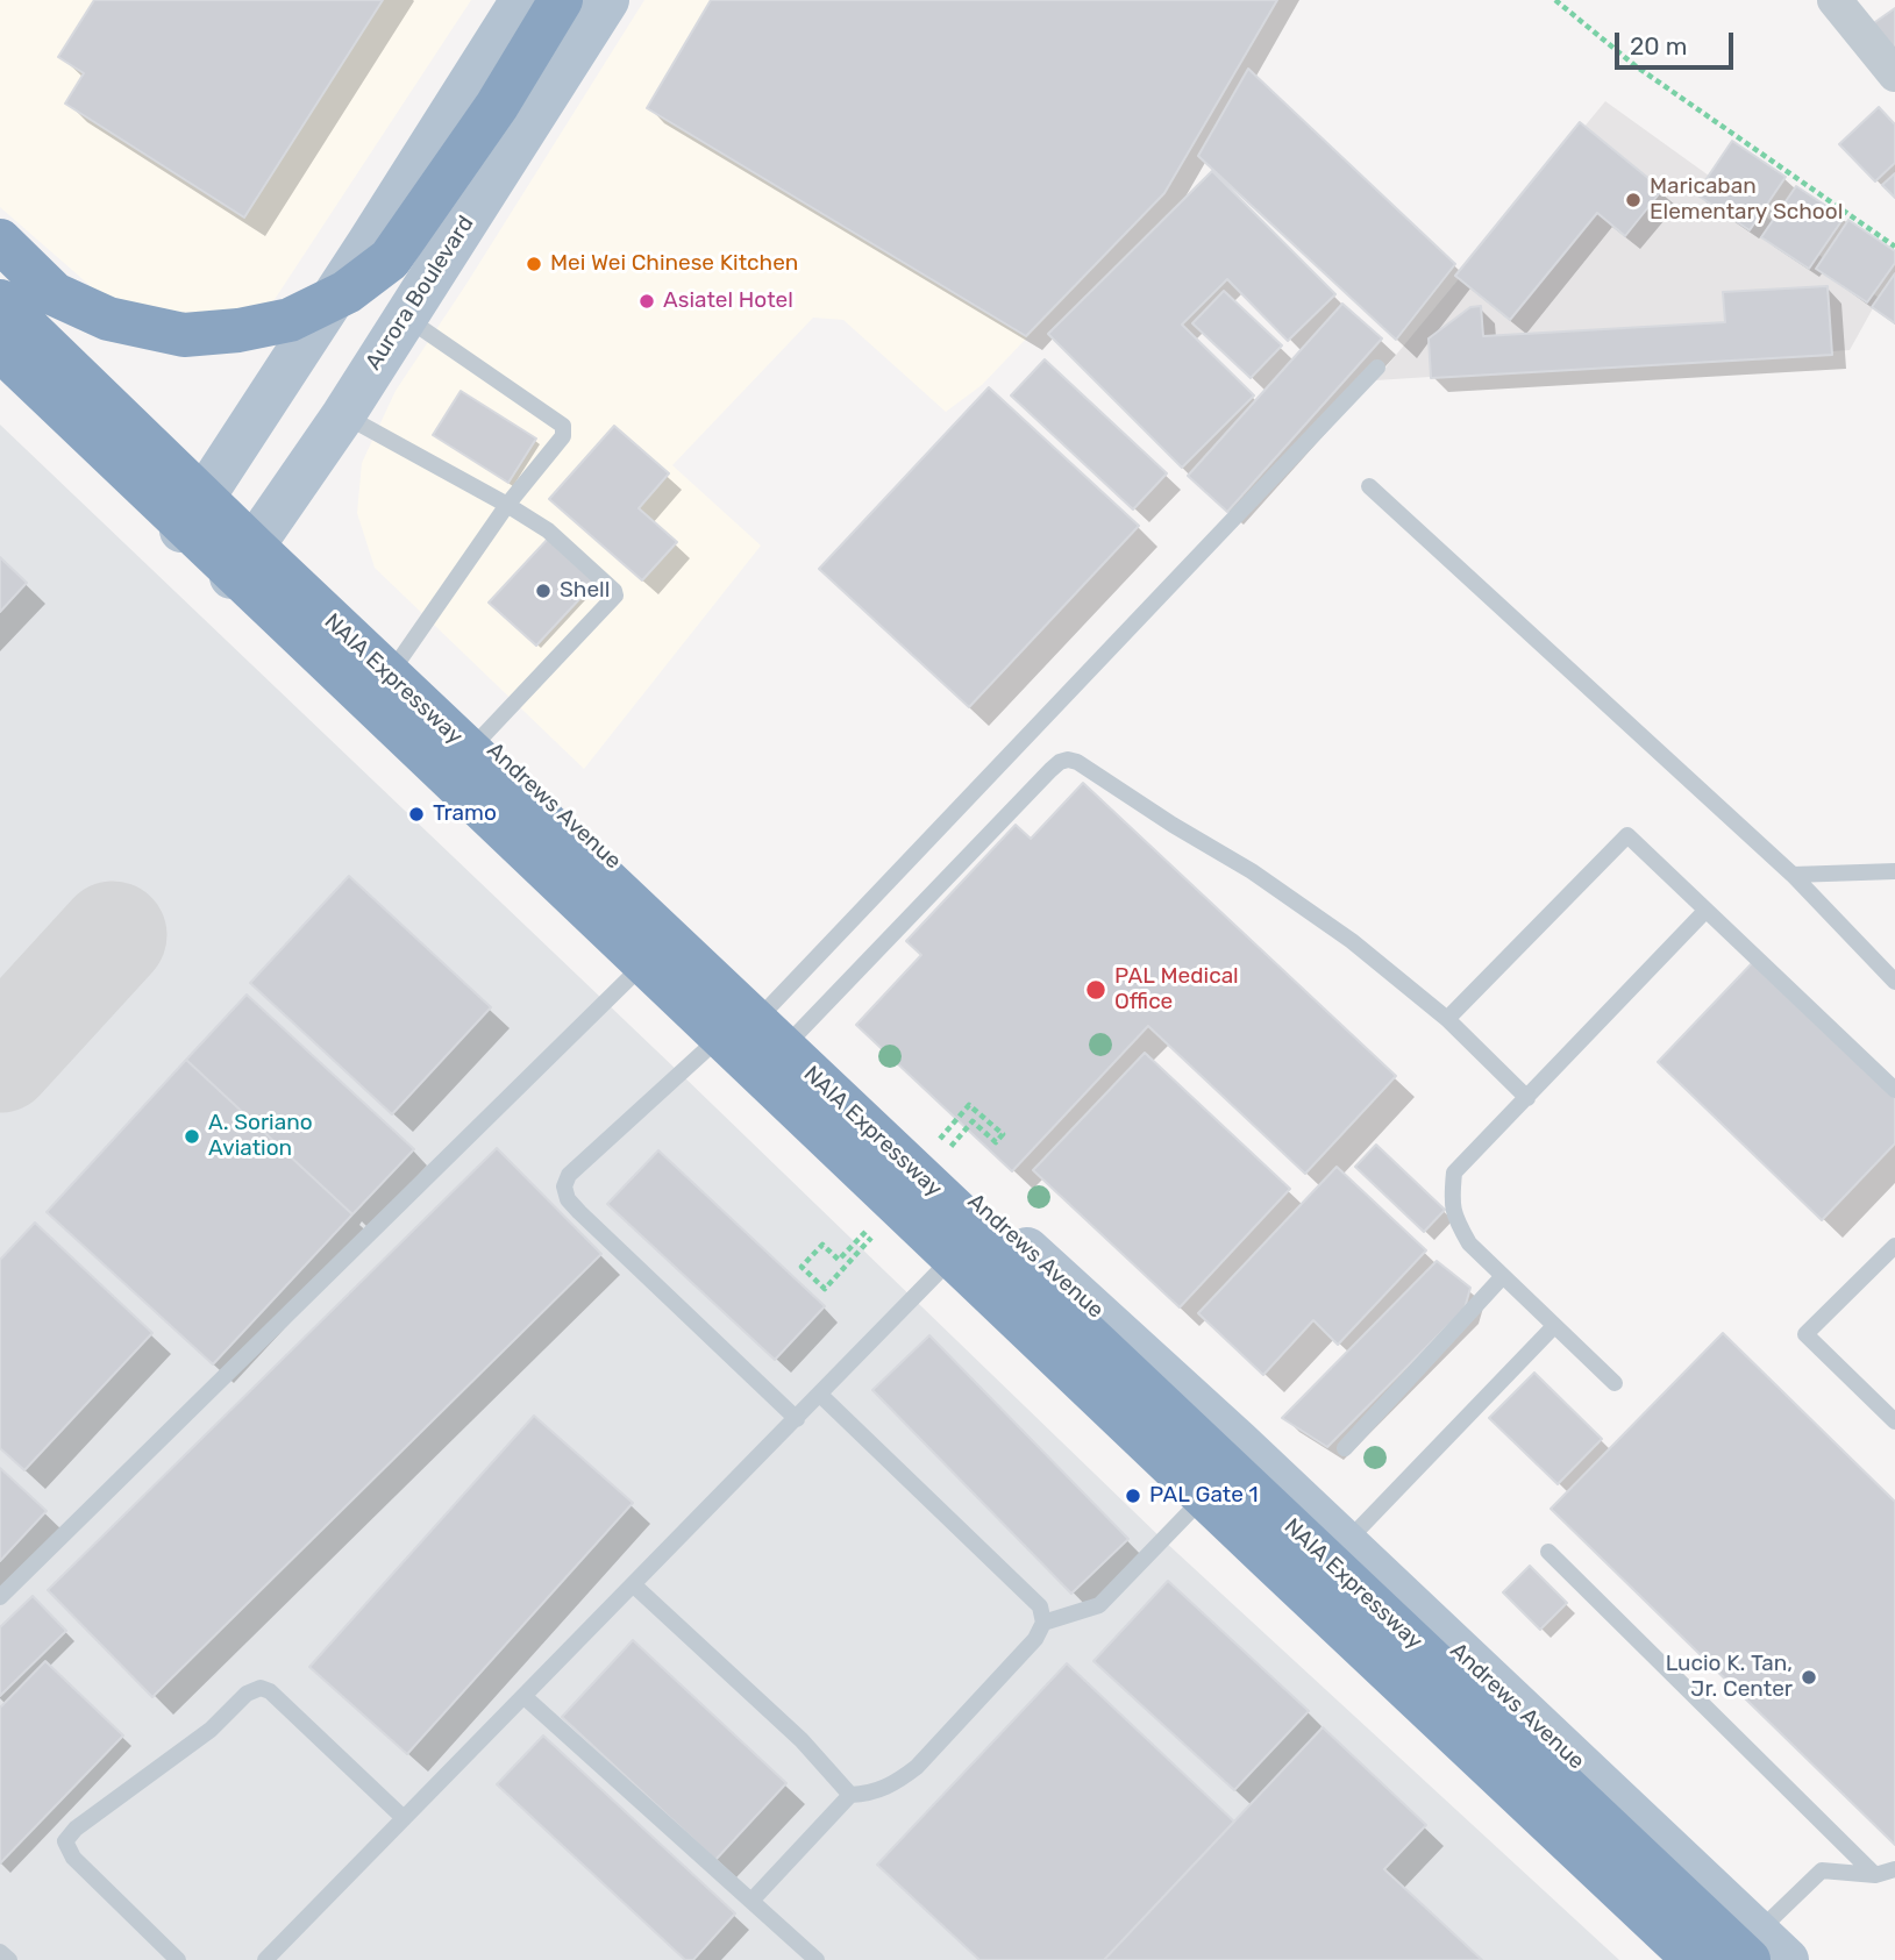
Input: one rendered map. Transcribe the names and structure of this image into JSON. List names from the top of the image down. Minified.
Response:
{"streets":{"highway":["NAIA Expressway"],"main road":["Aurora Boulevard","Andrews Avenue"]},"crossings":[["Aurora Boulevard","Andrews Avenue"],["NAIA Expressway","Andrews Avenue"]],"places":["Maricaban Elementary School","Mei Wei Chinese Kitchen","Asiatel Hotel","Shell","Tramo","PAL Medical Office","A. Soriano Aviation","PAL Gate 1","Lucio K. Tan, Jr. Center"],"scale_bar":"20 m"}
